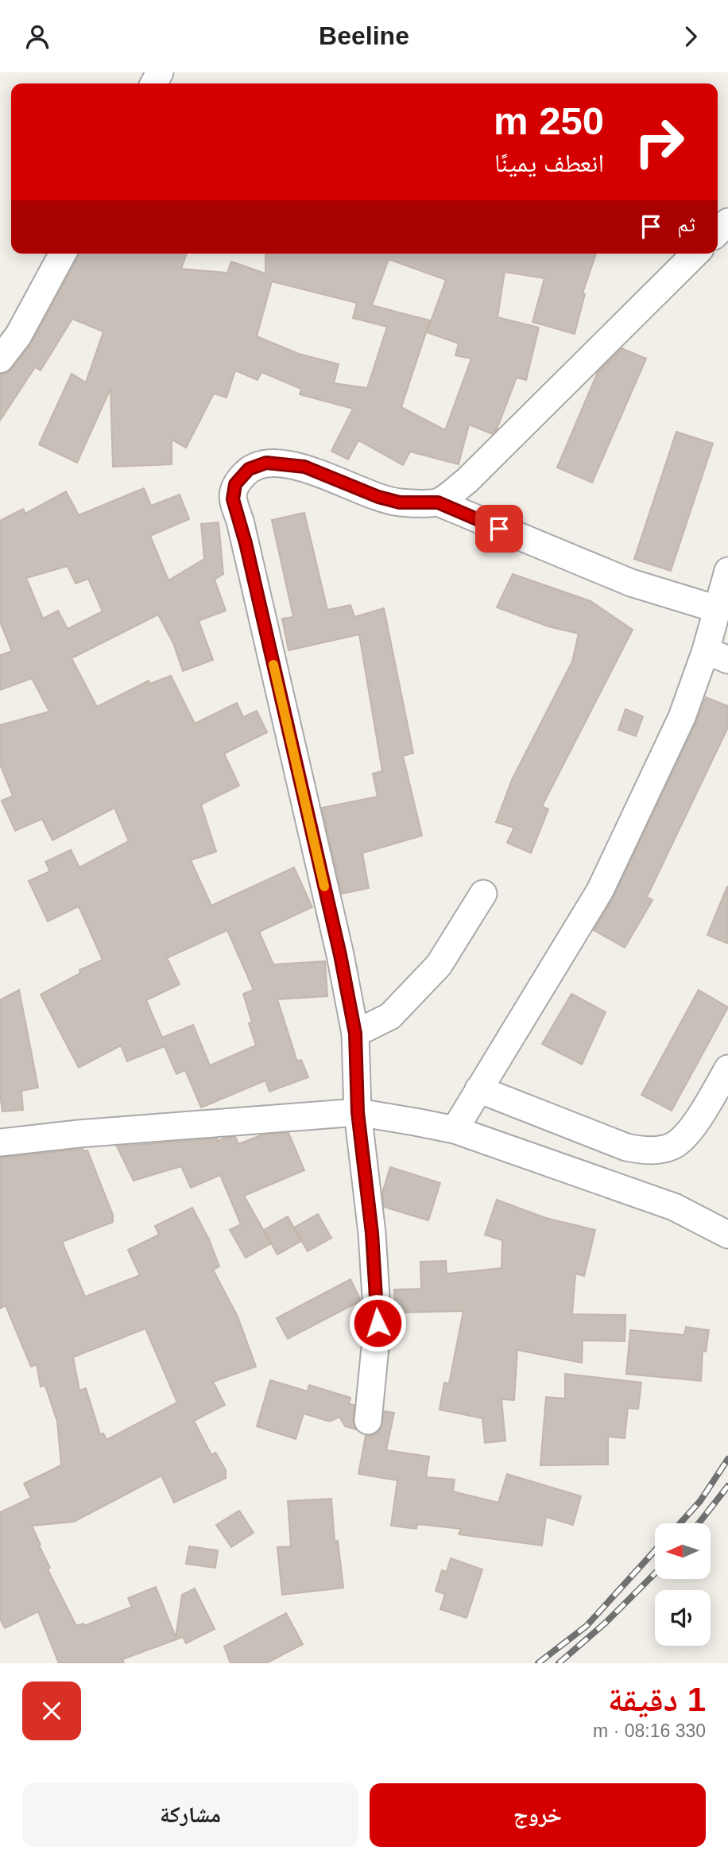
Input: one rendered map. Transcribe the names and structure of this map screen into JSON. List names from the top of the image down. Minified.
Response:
{"north":"left","page":{"header":"Beeline","turn":["250 m","انعطف يمينًا"],"then":"ثم","heading":["1 دقيقة","330 m · 08:16"],"buttons":["خروج","مشاركة"]}}
